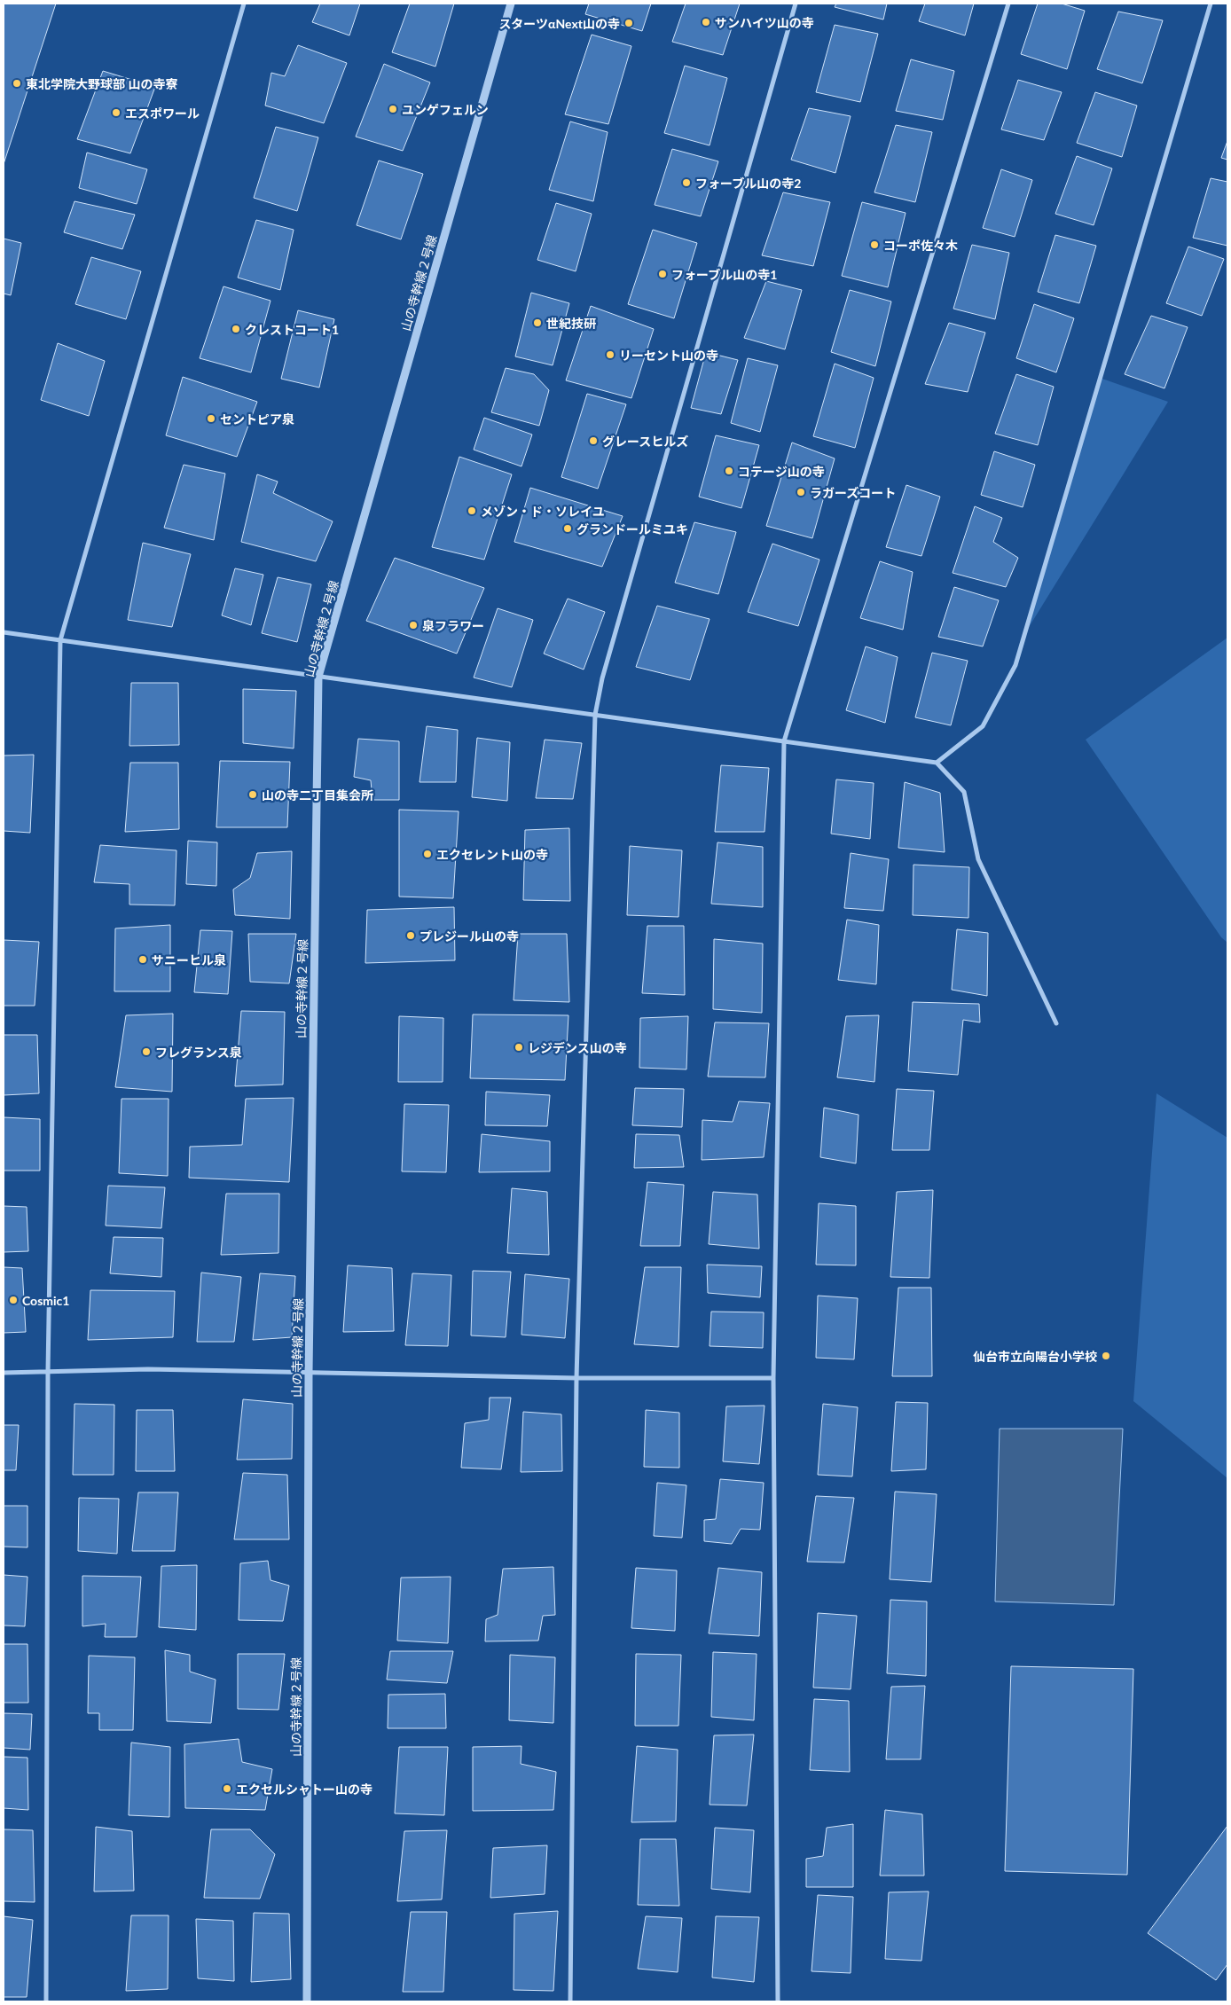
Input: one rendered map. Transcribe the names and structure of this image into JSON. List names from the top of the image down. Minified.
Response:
{"streets":{"street":["山の寺幹線２号線"]},"places":["サンハイツ山の寺","スターツαNext山の寺","東北学院大野球部 山の寺寮","ユンゲフェルン","エスポワール","フォーブル山の寺2","コーポ佐々木","フォーブル山の寺1","世紀技研","クレストコート1","リーセント山の寺","セントピア泉","グレースヒルズ","コテージ山の寺","ラガーズコート","メゾン・ド・ソレイユ","グランドールミユキ","泉フラワー","山の寺二丁目集会所","エクセレント山の寺","プレジール山の寺","サニーヒル泉","レジデンス山の寺","フレグランス泉","Cosmic1","仙台市立向陽台小学校","エクセルシャトー山の寺"]}
